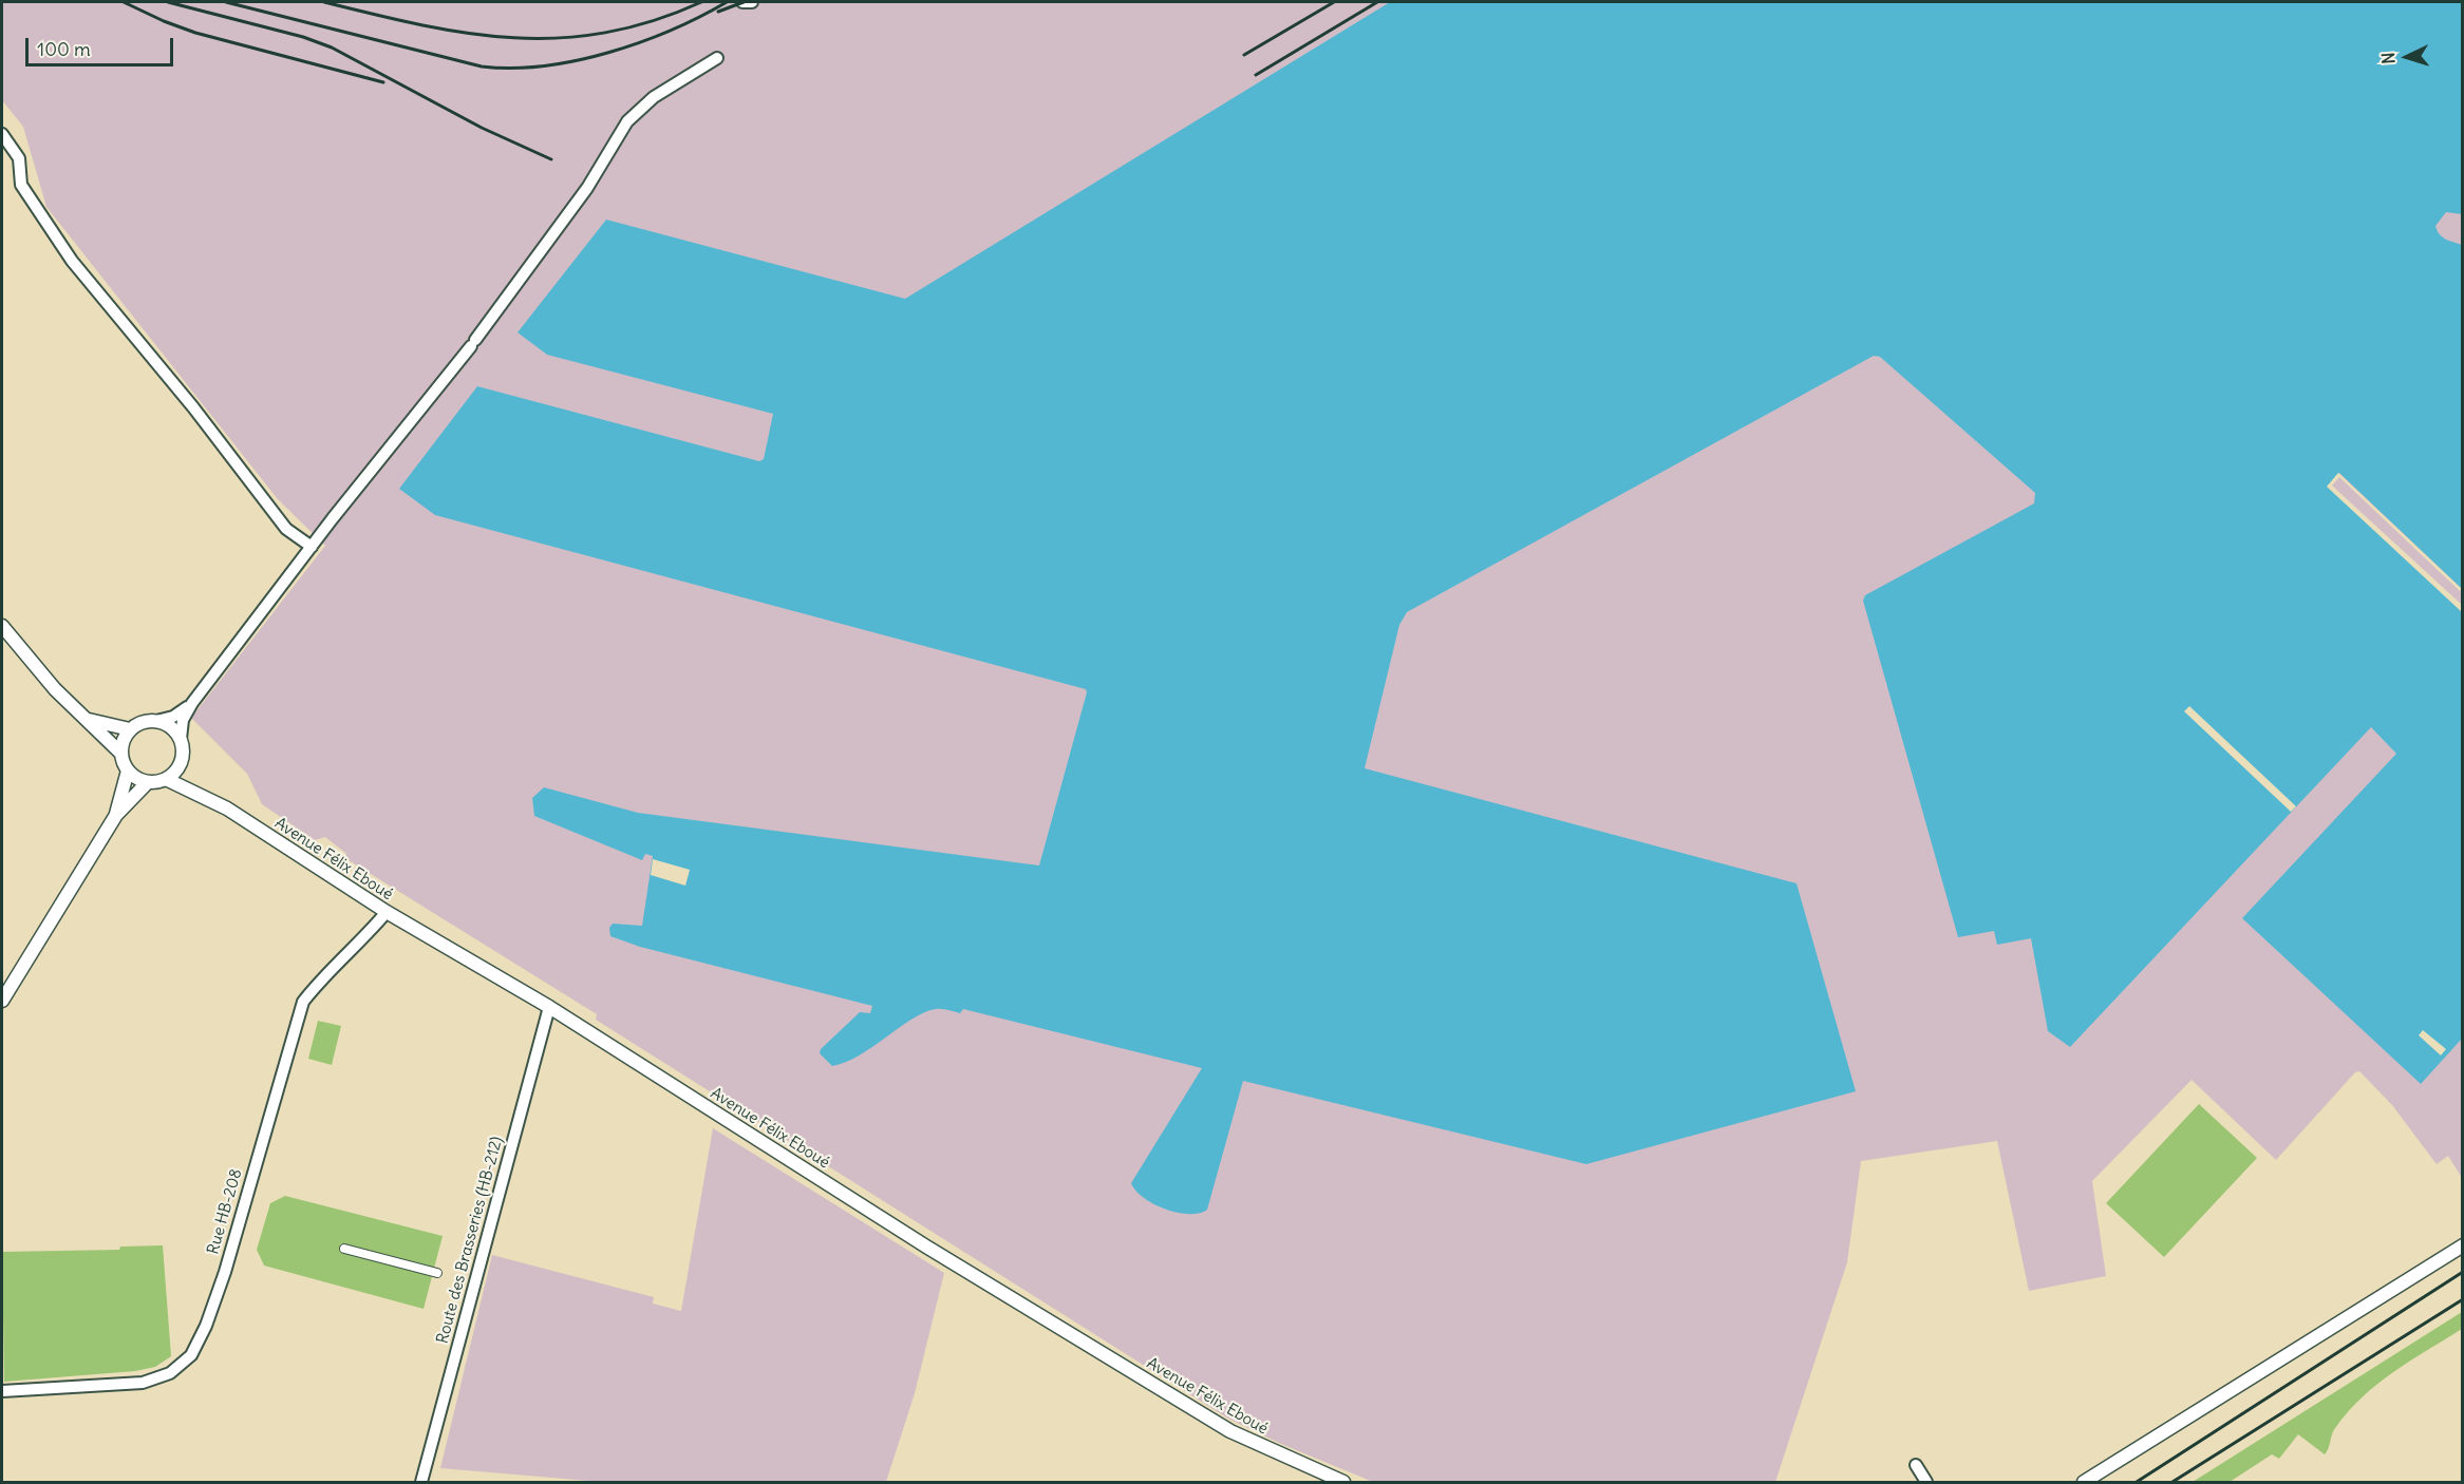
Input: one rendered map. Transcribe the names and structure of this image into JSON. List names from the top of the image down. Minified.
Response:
{"streets":{"street":["Avenue Félix Eboué","Rue HB-208","Route des Brasseries (HB-212)"]},"crossings":[["Avenue Félix Eboué","Rue HB-208"],["Avenue Félix Eboué","Route des Brasseries (HB-212)"]],"scale_bar":"100 m","north":"left"}
